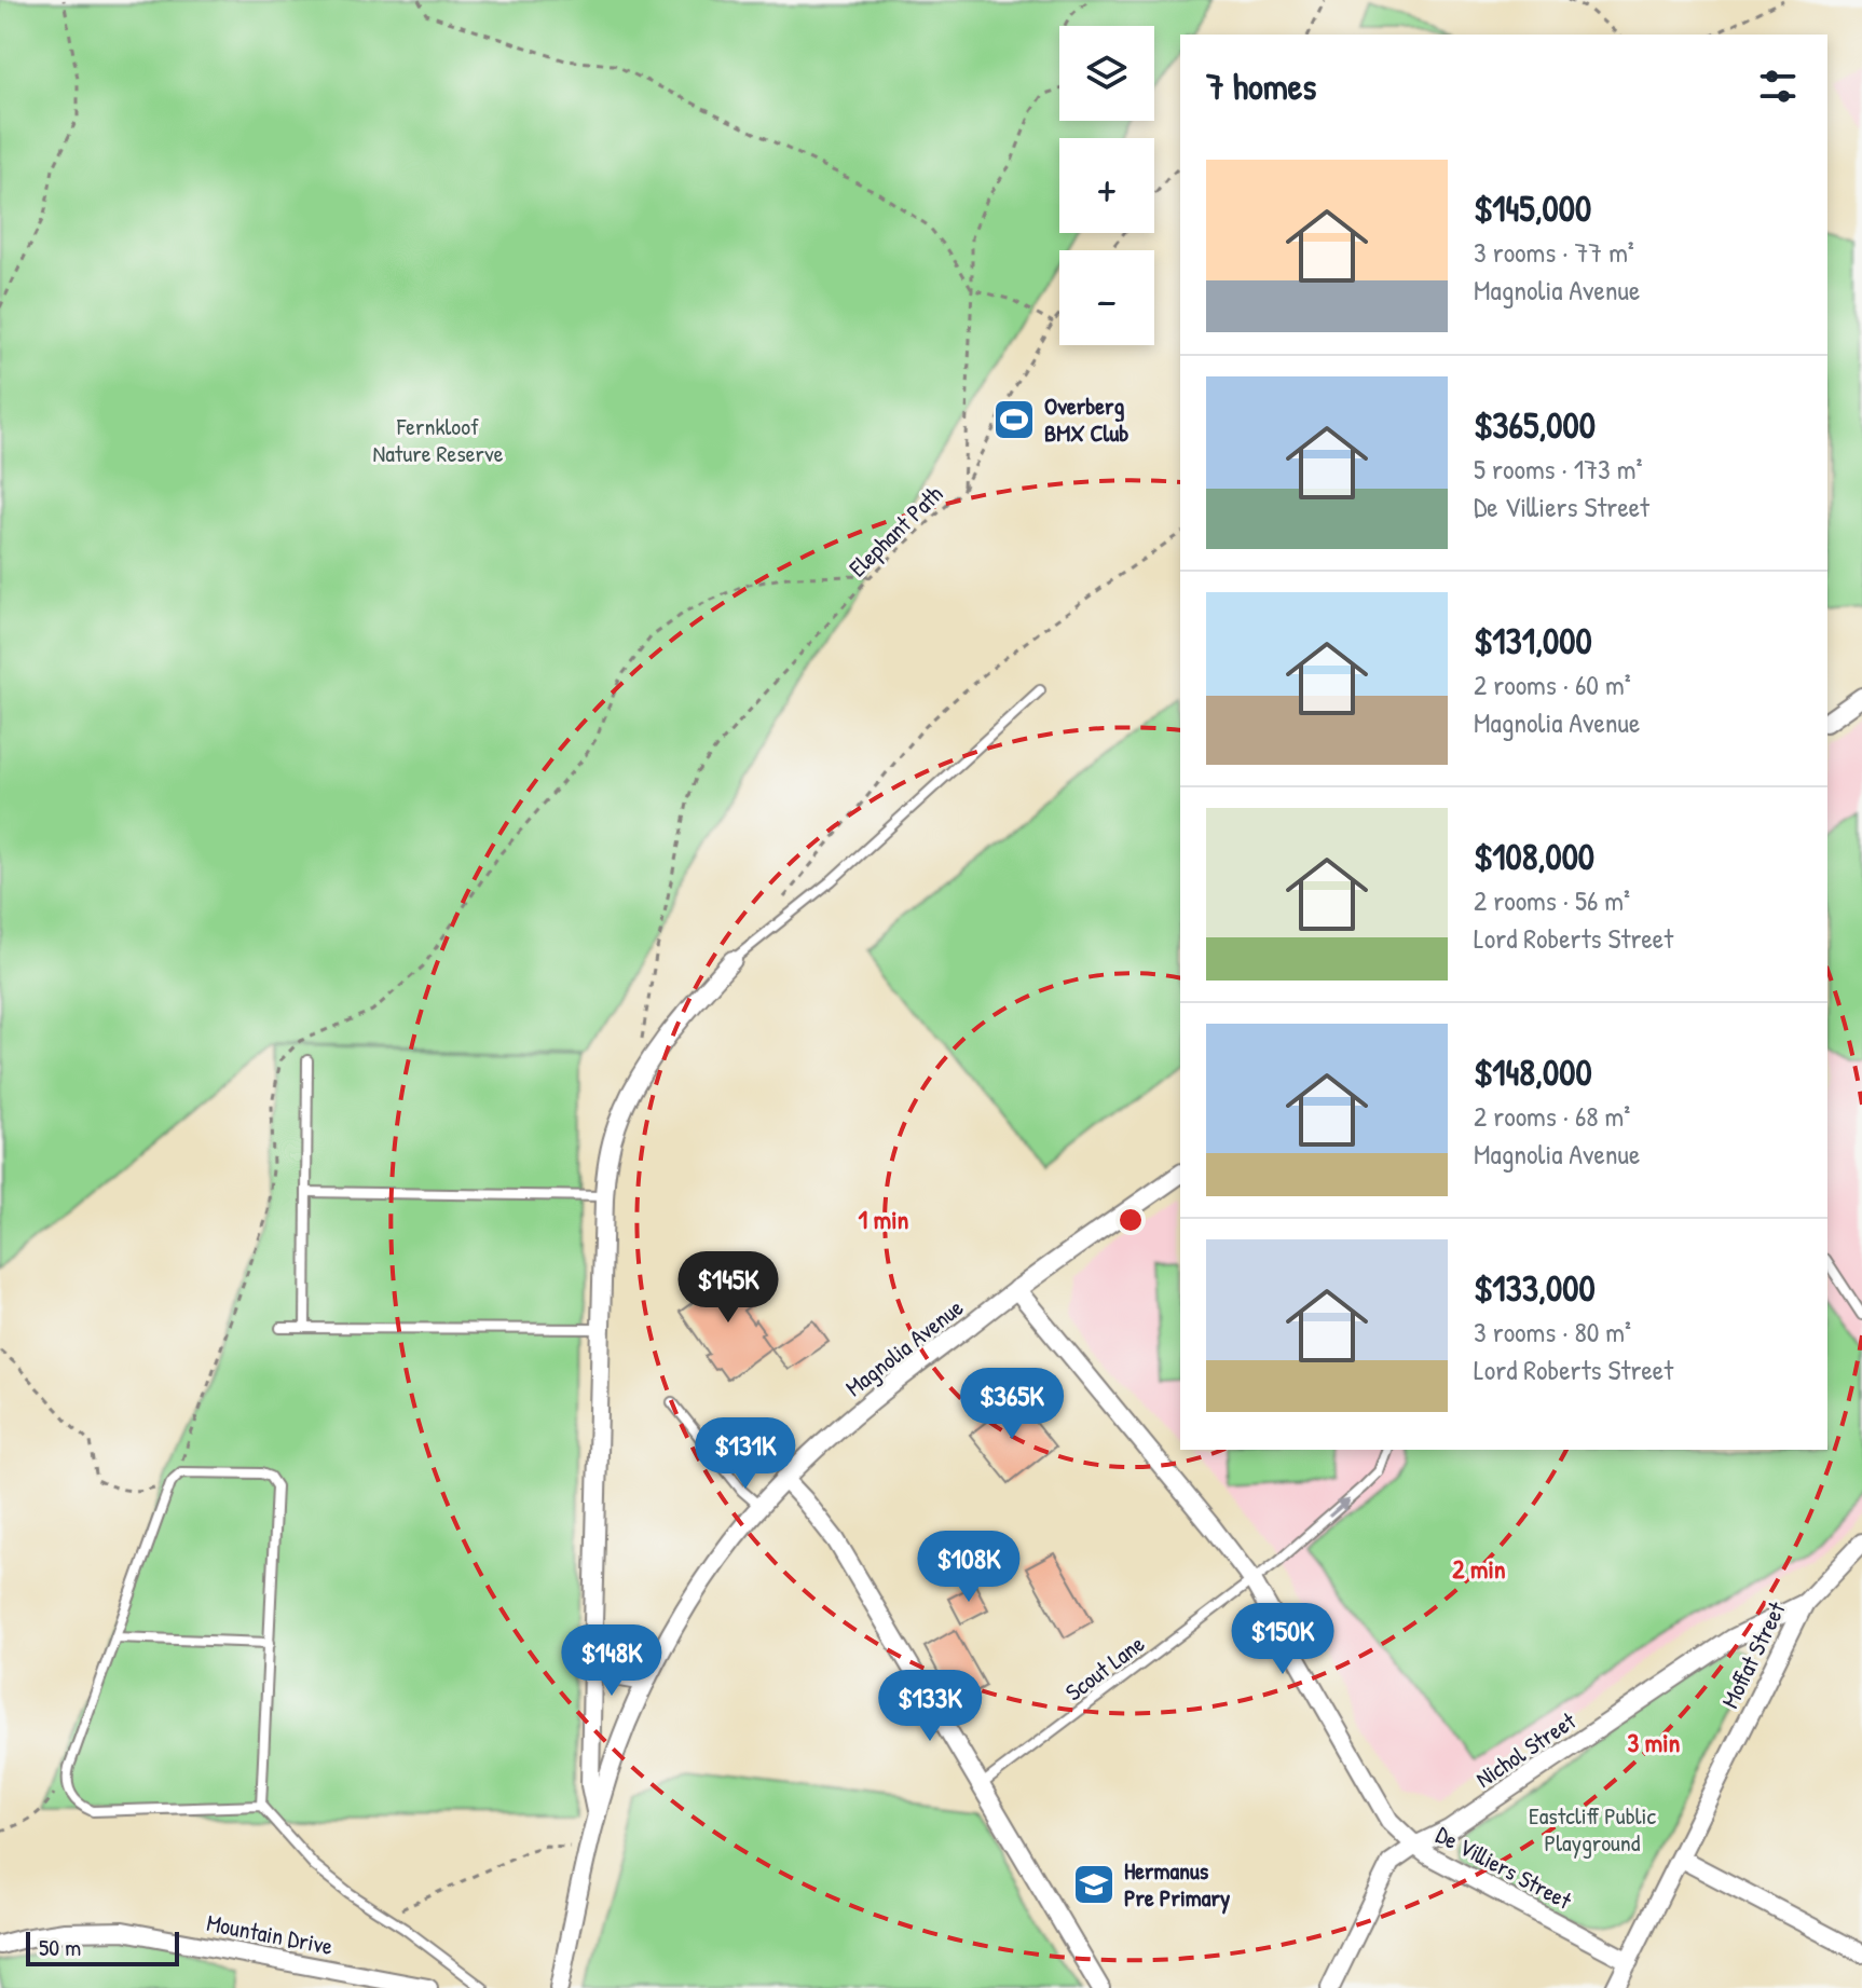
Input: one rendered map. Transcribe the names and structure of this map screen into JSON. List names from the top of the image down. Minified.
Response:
{"streets":{"street":["Magnolia Avenue","Moffat Street","Nichol Street","De Villiers Street","Mountain Drive"],"lane":["Scout Lane"],"path":["Elephant Path"]},"crossings":[["Magnolia Avenue","De Villiers Street"],["Moffat Street","Nichol Street"],["Moffat Street","De Villiers Street"],["Scout Lane","De Villiers Street"],["Nichol Street","De Villiers Street"]],"one_way":["Scout Lane"],"parks":["Fernkloof Nature Reserve","Eastcliff Public Playground"],"places":{"sports":["Overberg BMX Club"],"school or university":["Hermanus Pre Primary"]},"scale_bar":"50 m","page":{"map_buttons":["+","−"],"heading":"7 homes","list":[{"name":"$145,000","note":"3 rooms · 77 m² · Magnolia Avenue"},{"name":"$365,000","note":"5 rooms · 173 m² · De Villiers Street"},{"name":"$131,000","note":"2 rooms · 60 m² · Magnolia Avenue"},{"name":"$108,000","note":"2 rooms · 56 m² · Lord Roberts Street"},{"name":"$148,000","note":"2 rooms · 68 m² · Magnolia Avenue"},{"name":"$133,000","note":"3 rooms · 80 m² · Lord Roberts Street"}],"price":["$145K","$365K","$131K","$108K","$150K","$148K","$133K"],"scale":"50 m"},"rings":["1 min","2 min","3 min"]}
